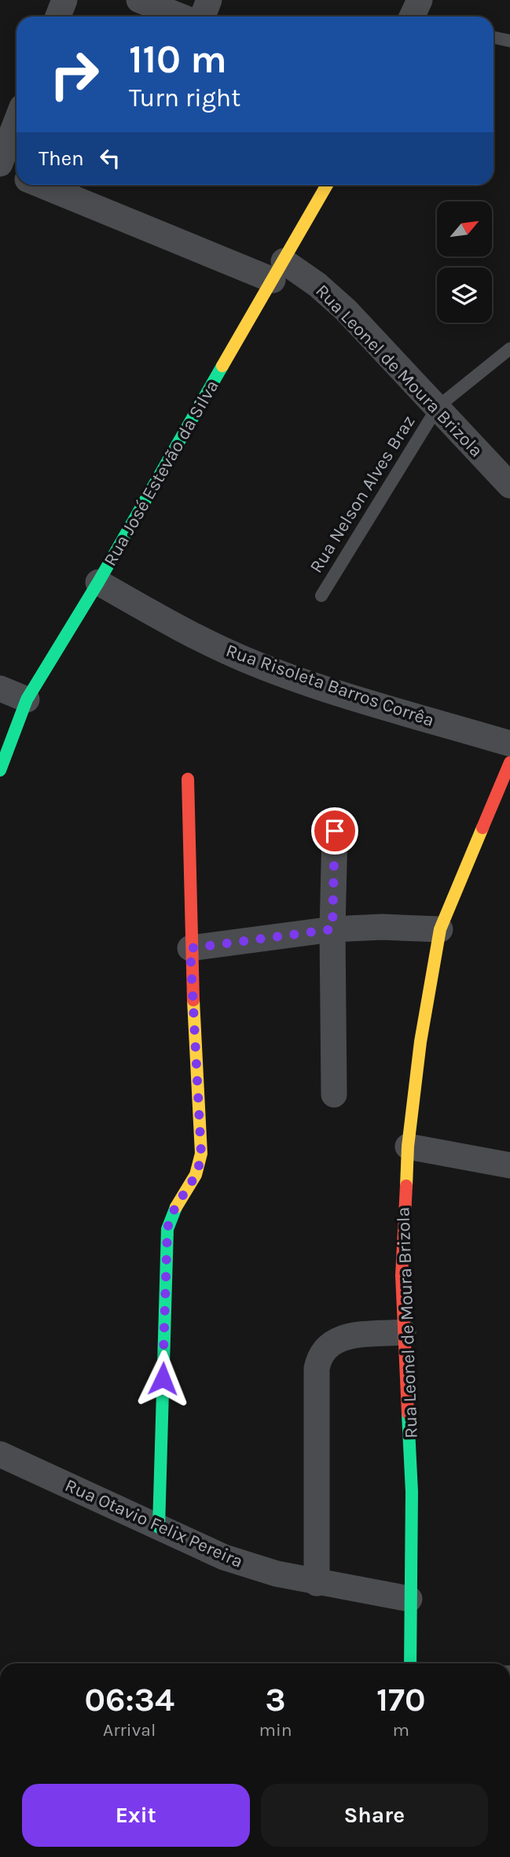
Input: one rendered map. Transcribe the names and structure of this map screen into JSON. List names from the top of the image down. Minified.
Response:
{"streets":{"street":["Rua Leonel de Moura Brizola","Rua José Estevão da Silva","Rua Risoleta Barros Corrêa","Rua Otavio Felix Pereira"],"lane":["Rua Nelson Alves Braz"]},"crossings":[["Rua Leonel de Moura Brizola","Rua José Estevão da Silva"],["Rua Leonel de Moura Brizola","Rua Nelson Alves Braz"],["Rua Leonel de Moura Brizola","Rua Otavio Felix Pereira"],["Rua José Estevão da Silva","Rua Risoleta Barros Corrêa"]],"north":"top right","page":{"turn":["110 m","Turn right"],"then":"Then","eta":["06:34","Arrival","3","min","170","m"],"buttons":["Exit","Share"]}}
